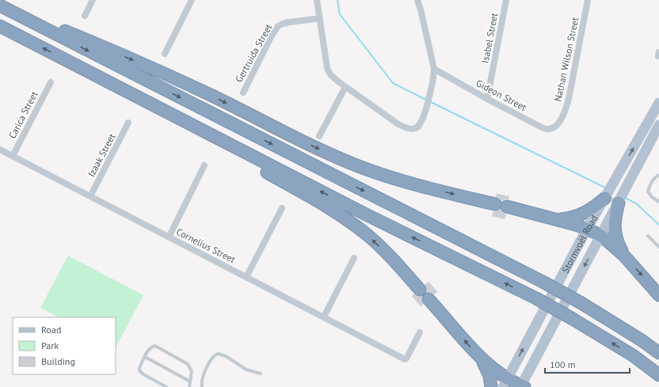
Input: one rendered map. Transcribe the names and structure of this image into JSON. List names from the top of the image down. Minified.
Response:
{"streets":{"main road":["Stormvoël Road"],"street":["Isabel Street","Gertruida Street","Nathan Wilson Street","Gideon Street","Carica Street","Izaak Street","Cornelius Street"]},"crossings":[["Isabel Street","Gideon Street"],["Nathan Wilson Street","Gideon Street"],["Carica Street","Cornelius Street"],["Izaak Street","Cornelius Street"]],"legend":["Road","Park","Building"],"scale_bar":"100 m"}
